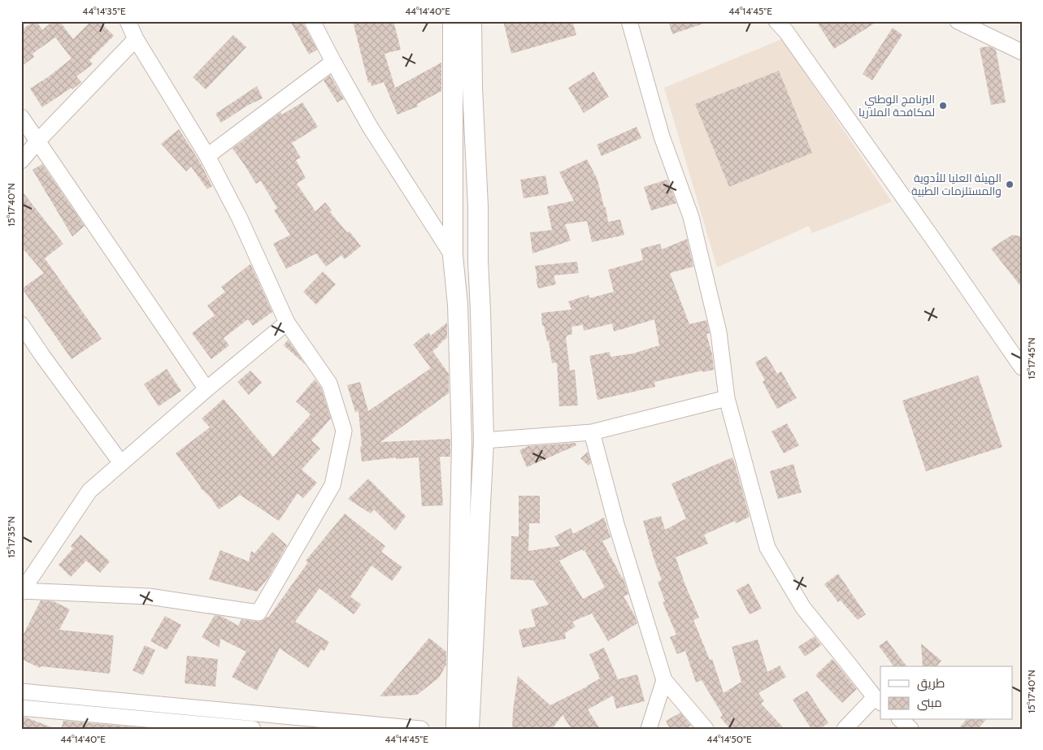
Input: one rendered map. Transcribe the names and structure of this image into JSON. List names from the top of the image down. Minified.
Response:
{"places":["البرنامج الوطني لمكافحة الملاريا","الهيئة العليا للأدوية والمستلزمات الطبية"],"legend":["طريق","مبنى"],"coordinates":["44°14'35\"E","44°14'40\"E","44°14'45\"E","15°17'40\"N","15°17'45\"N","15°17'35\"N","44°14'50\"E"]}
